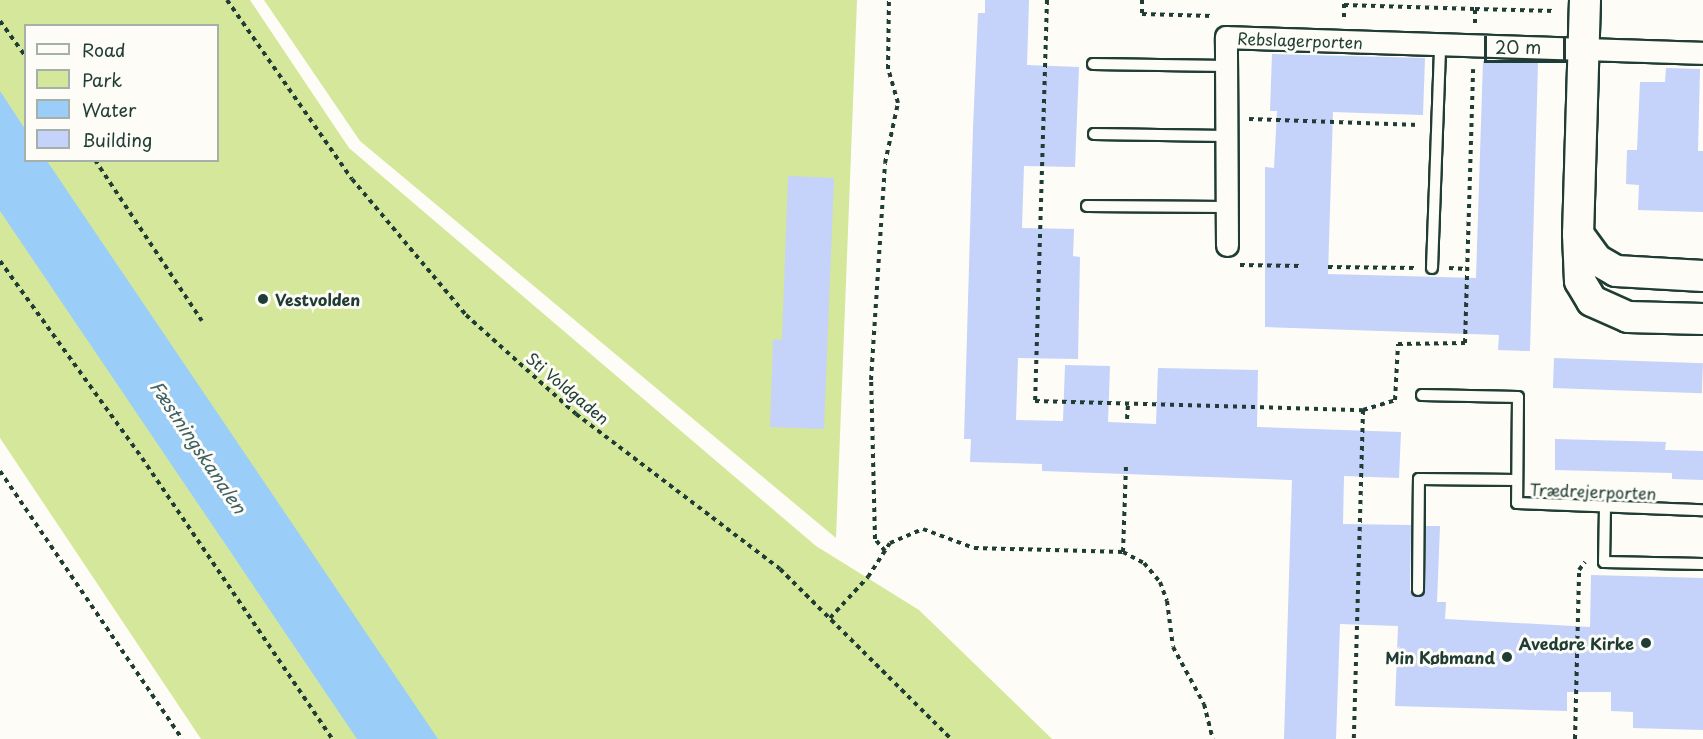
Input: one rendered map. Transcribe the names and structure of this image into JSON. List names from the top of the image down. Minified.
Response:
{"streets":{"street":["Rebslagerporten"],"lane":["Trædrejerporten"],"path":["Sti Voldgaden"]},"water":["Fæstningskanalen"],"places":["Vestvolden","Avedøre Kirke","Min Købmand"],"legend":["Road","Park","Water","Building"],"scale_bar":"20 m"}
